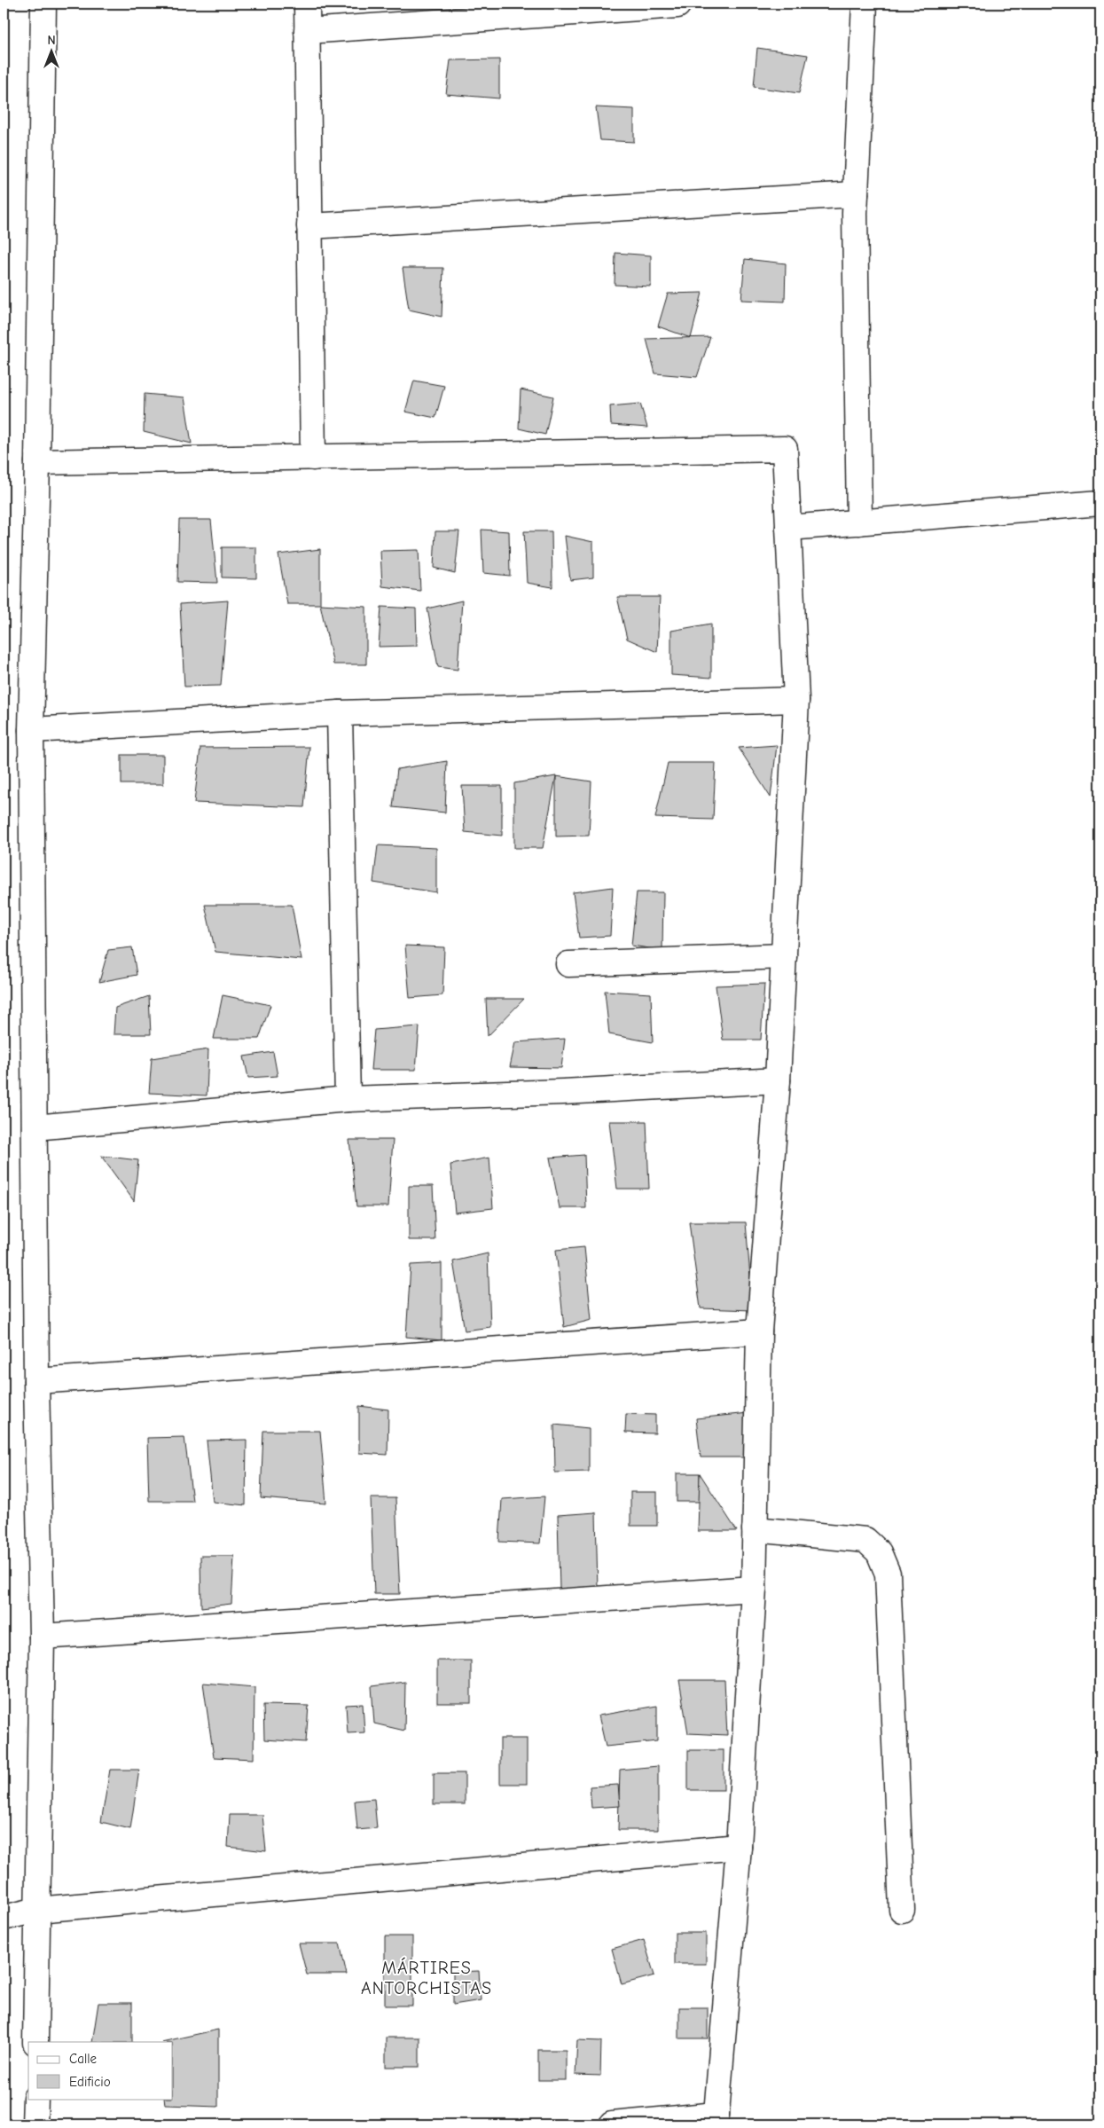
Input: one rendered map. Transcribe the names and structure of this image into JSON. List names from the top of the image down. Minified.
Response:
{"districts":["MÁRTIRES ANTORCHISTAS"],"legend":["Calle","Edificio"],"north":"top"}
